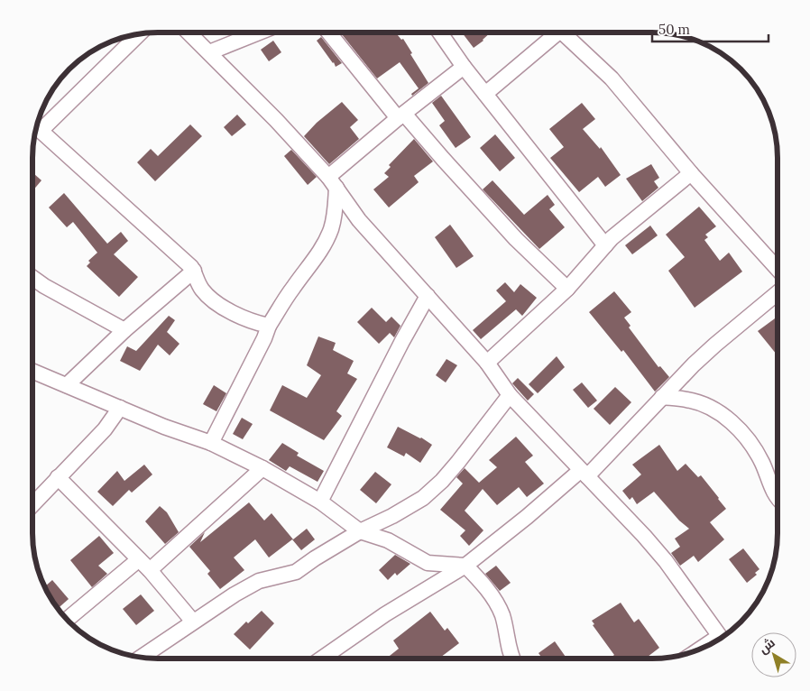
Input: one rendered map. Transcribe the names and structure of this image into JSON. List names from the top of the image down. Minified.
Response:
{"scale_bar":"50 m","north":"top left"}
